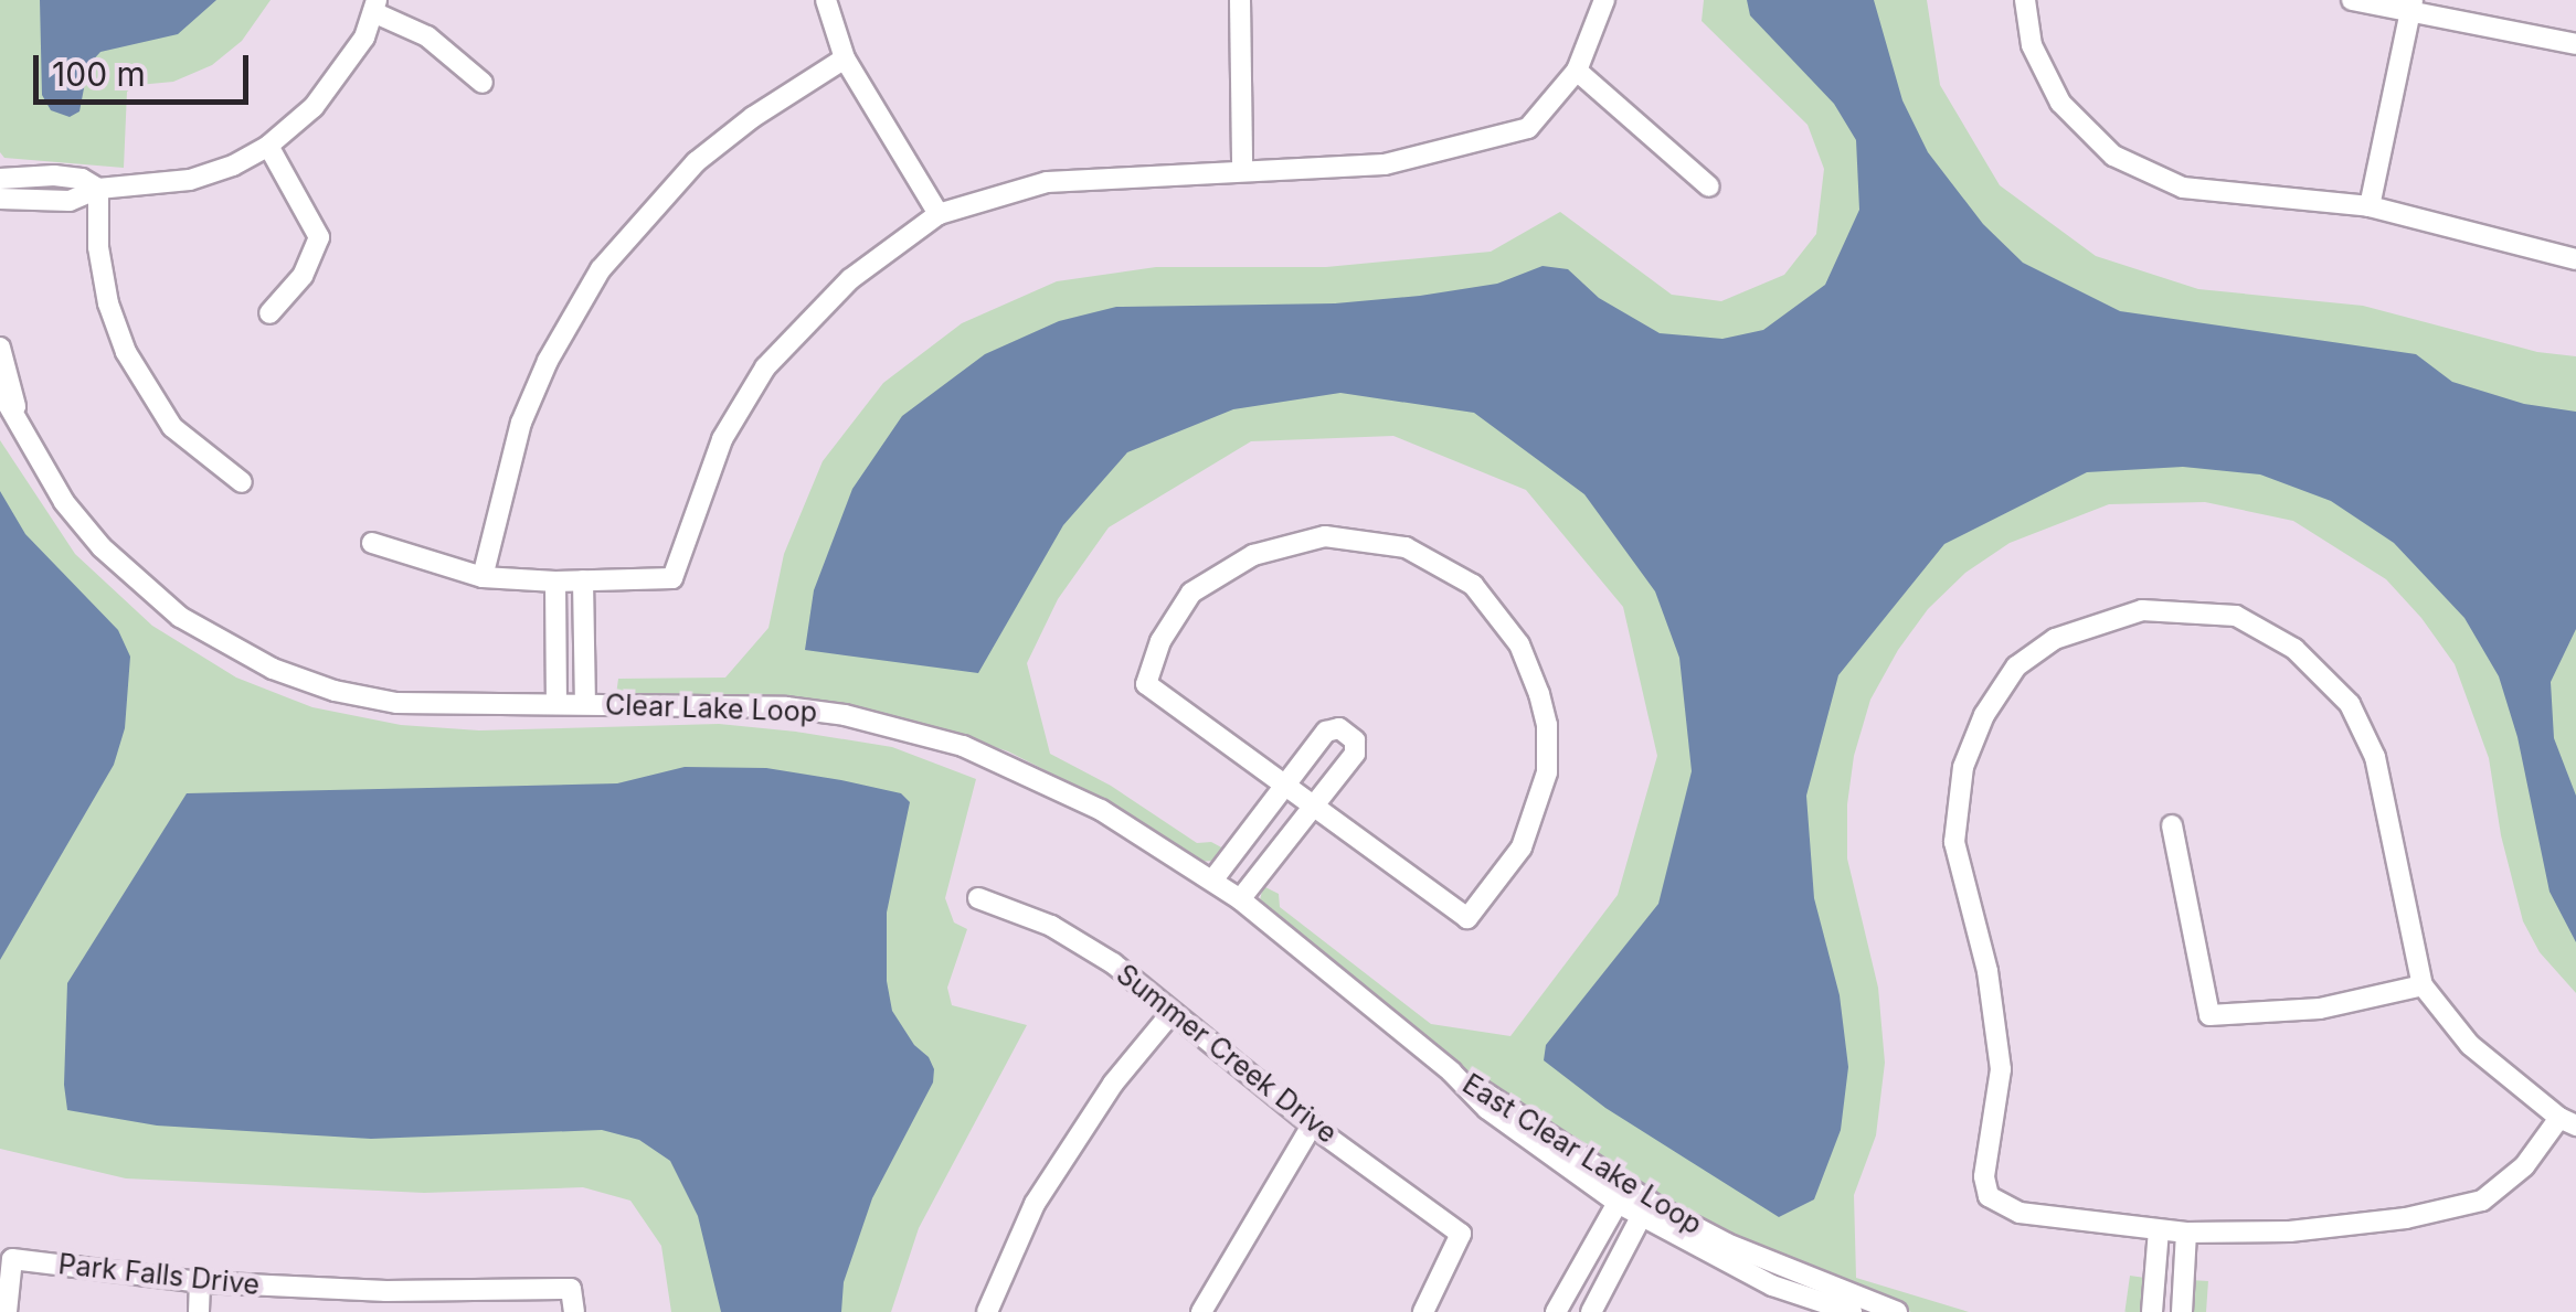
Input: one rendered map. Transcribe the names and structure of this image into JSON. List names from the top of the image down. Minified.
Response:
{"streets":{"street":["Clear Lake Loop","Summer Creek Drive","East Clear Lake Loop","Park Falls Drive"]},"crossings":[["Clear Lake Loop","East Clear Lake Loop"]],"scale_bar":"100 m"}
